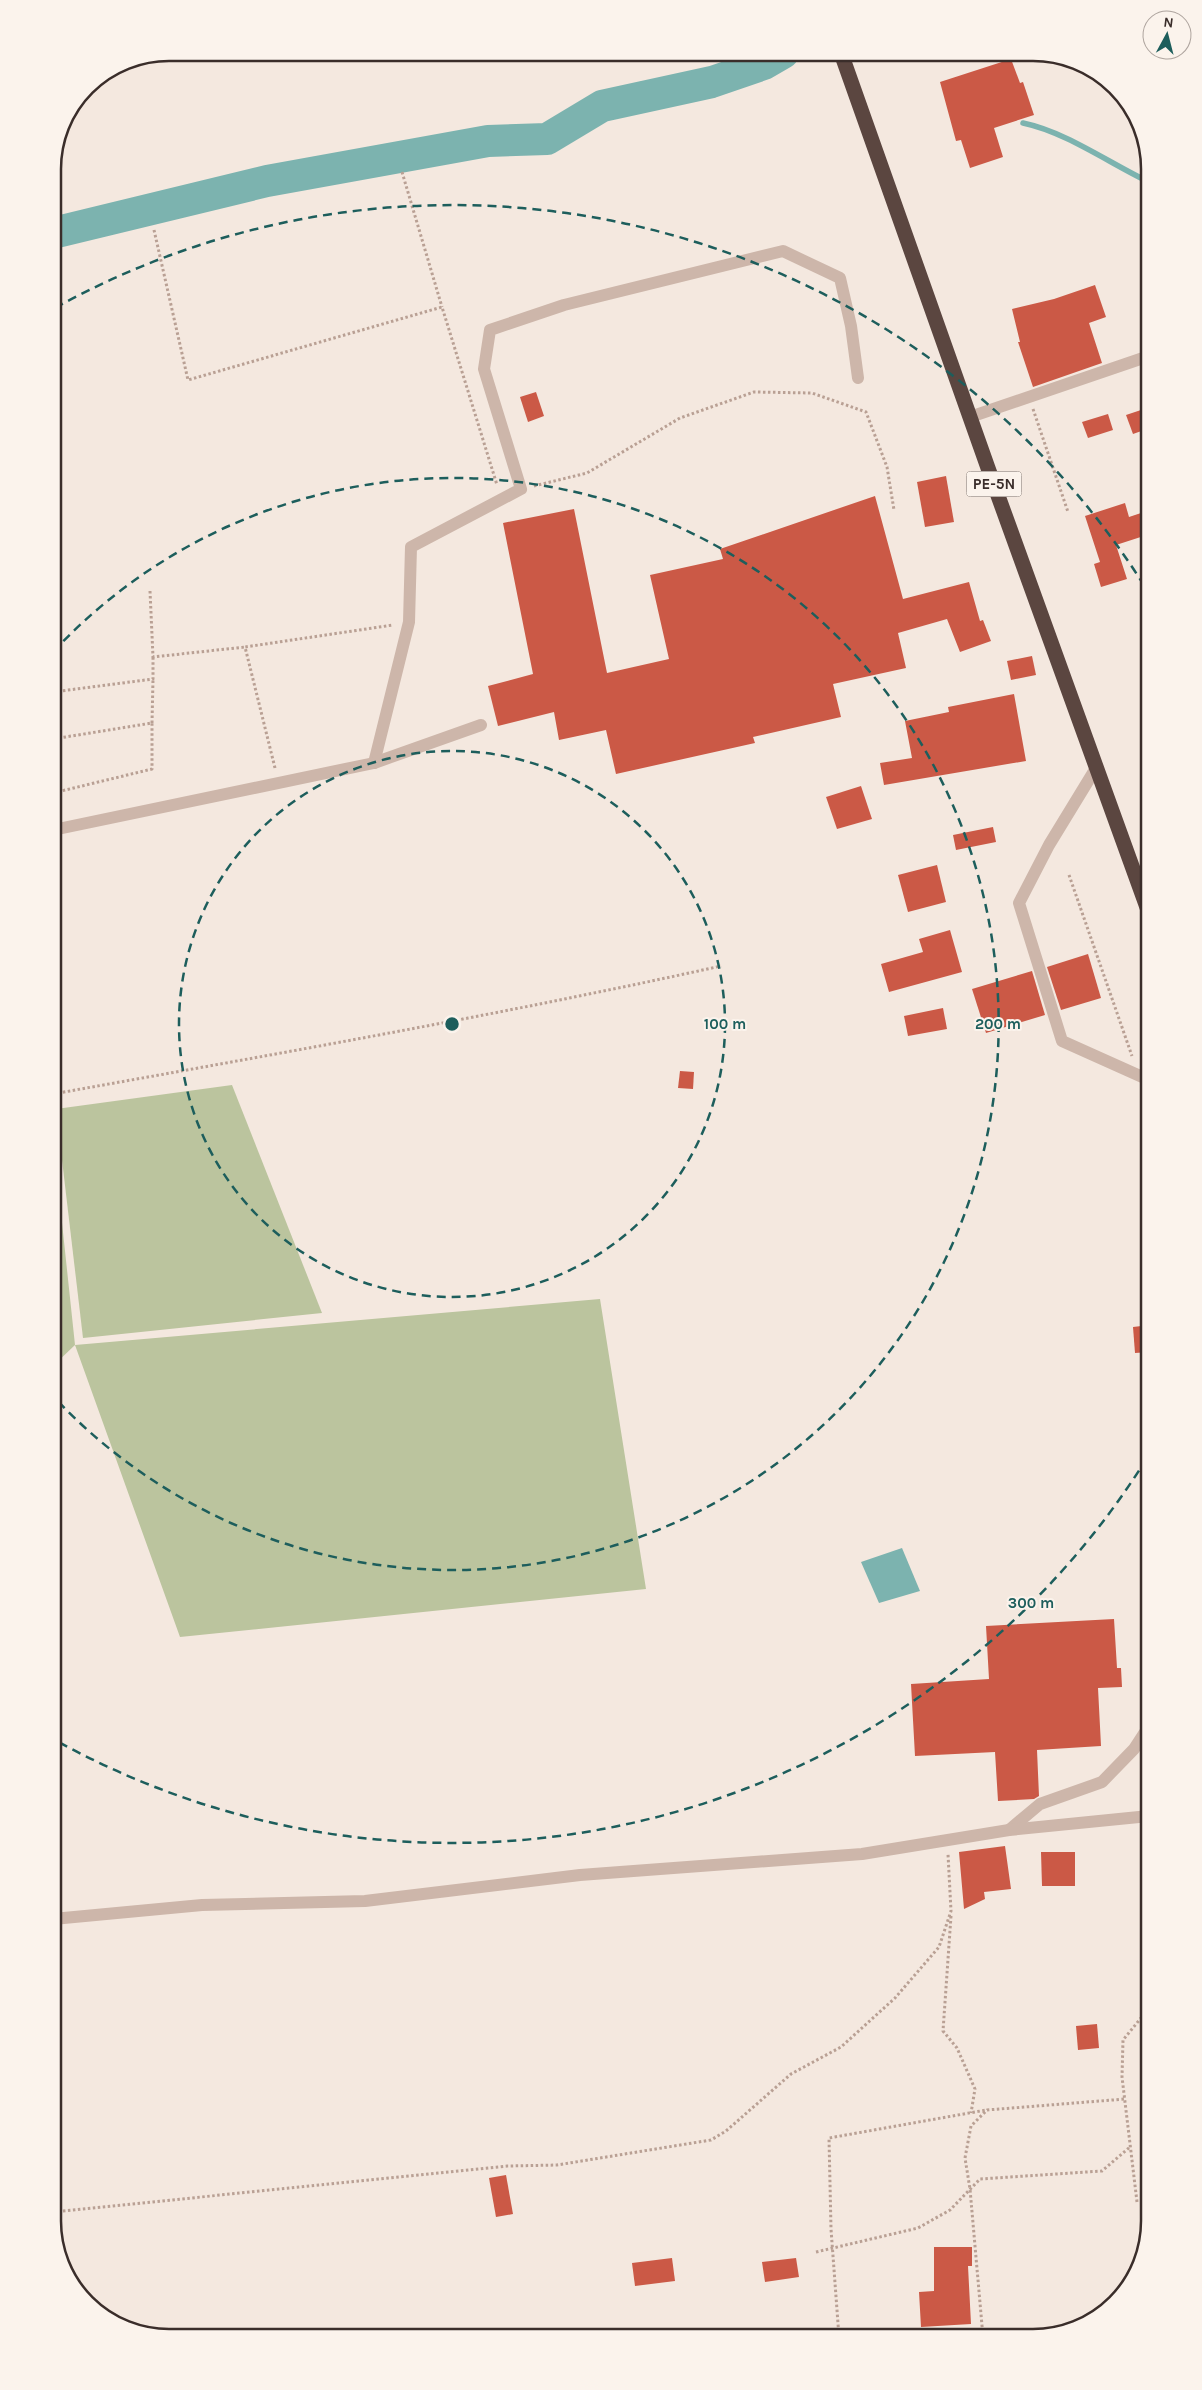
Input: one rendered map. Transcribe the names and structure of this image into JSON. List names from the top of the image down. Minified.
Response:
{"streets":{"highway":["PE-5N"]},"north":"top","rings":["100 m","200 m","300 m"]}
